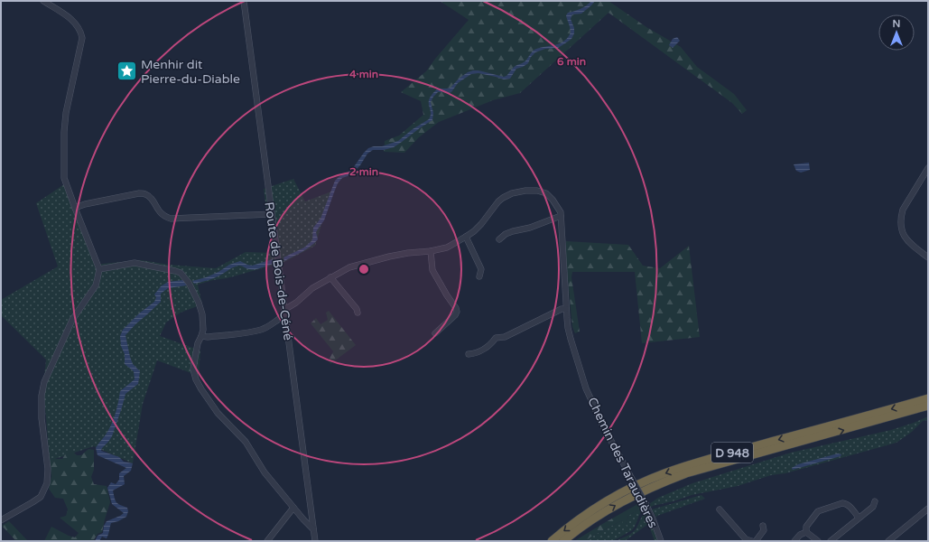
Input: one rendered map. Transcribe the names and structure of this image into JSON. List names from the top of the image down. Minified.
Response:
{"streets":{"highway":["D 948"],"street":["Route de Bois-de-Céné","Chemin des Taraudières"]},"crossings":[["Route de Bois-de-Céné","Chemin des Taraudières"]],"places":{"place":["Menhir dit Pierre-du-Diable"]},"north":"top","rings":["6 min","4 min","2 min"]}
